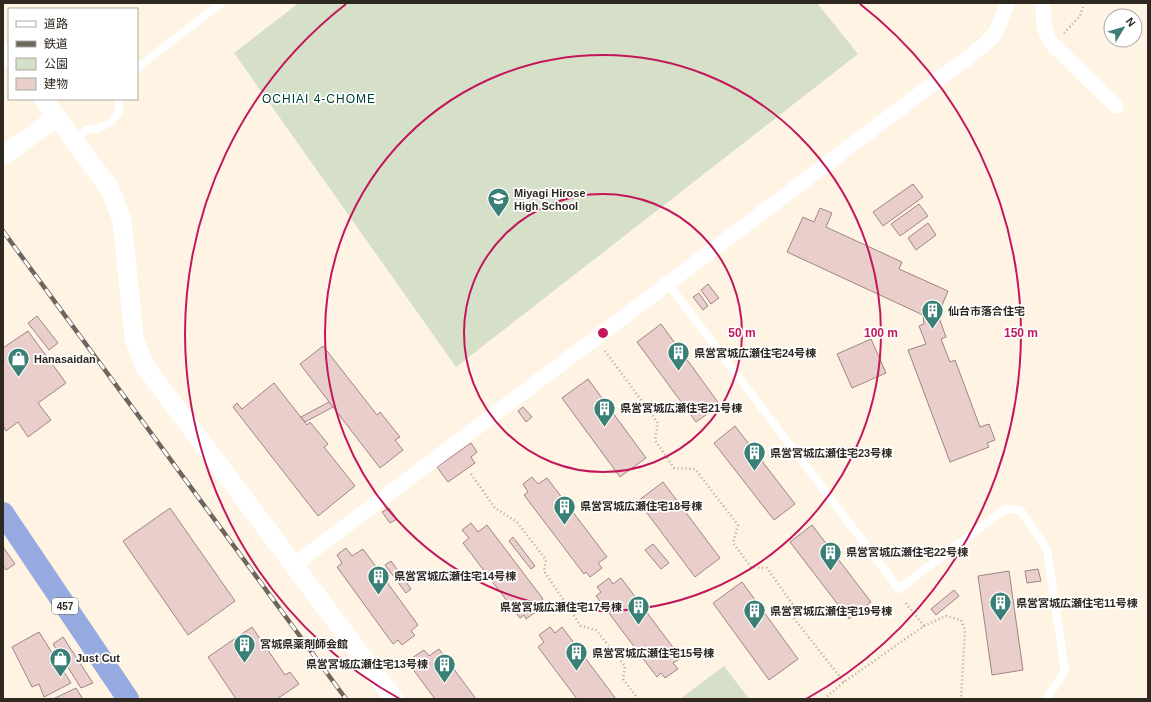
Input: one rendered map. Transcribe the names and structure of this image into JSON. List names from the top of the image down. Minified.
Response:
{"streets":{"highway":["457"]},"districts":["OCHIAI 4-CHOME"],"places":{"school or university":["Miyagi Hirose High School"],"building":["仙台市落合住宅","県営宮城広瀬住宅24号棟","県営宮城広瀬住宅21号棟","県営宮城広瀬住宅23号棟","県営宮城広瀬住宅18号棟","県営宮城広瀬住宅22号棟","県営宮城広瀬住宅14号棟","県営宮城広瀬住宅11号棟","県営宮城広瀬住宅17号棟","県営宮城広瀬住宅19号棟","宮城県薬剤師会館","県営宮城広瀬住宅15号棟","県営宮城広瀬住宅13号棟"],"shop":["Hanasaidan","Just Cut"]},"legend":["道路","鉄道","公園","建物"],"north":"top right","rings":["50 m","100 m","150 m"]}
